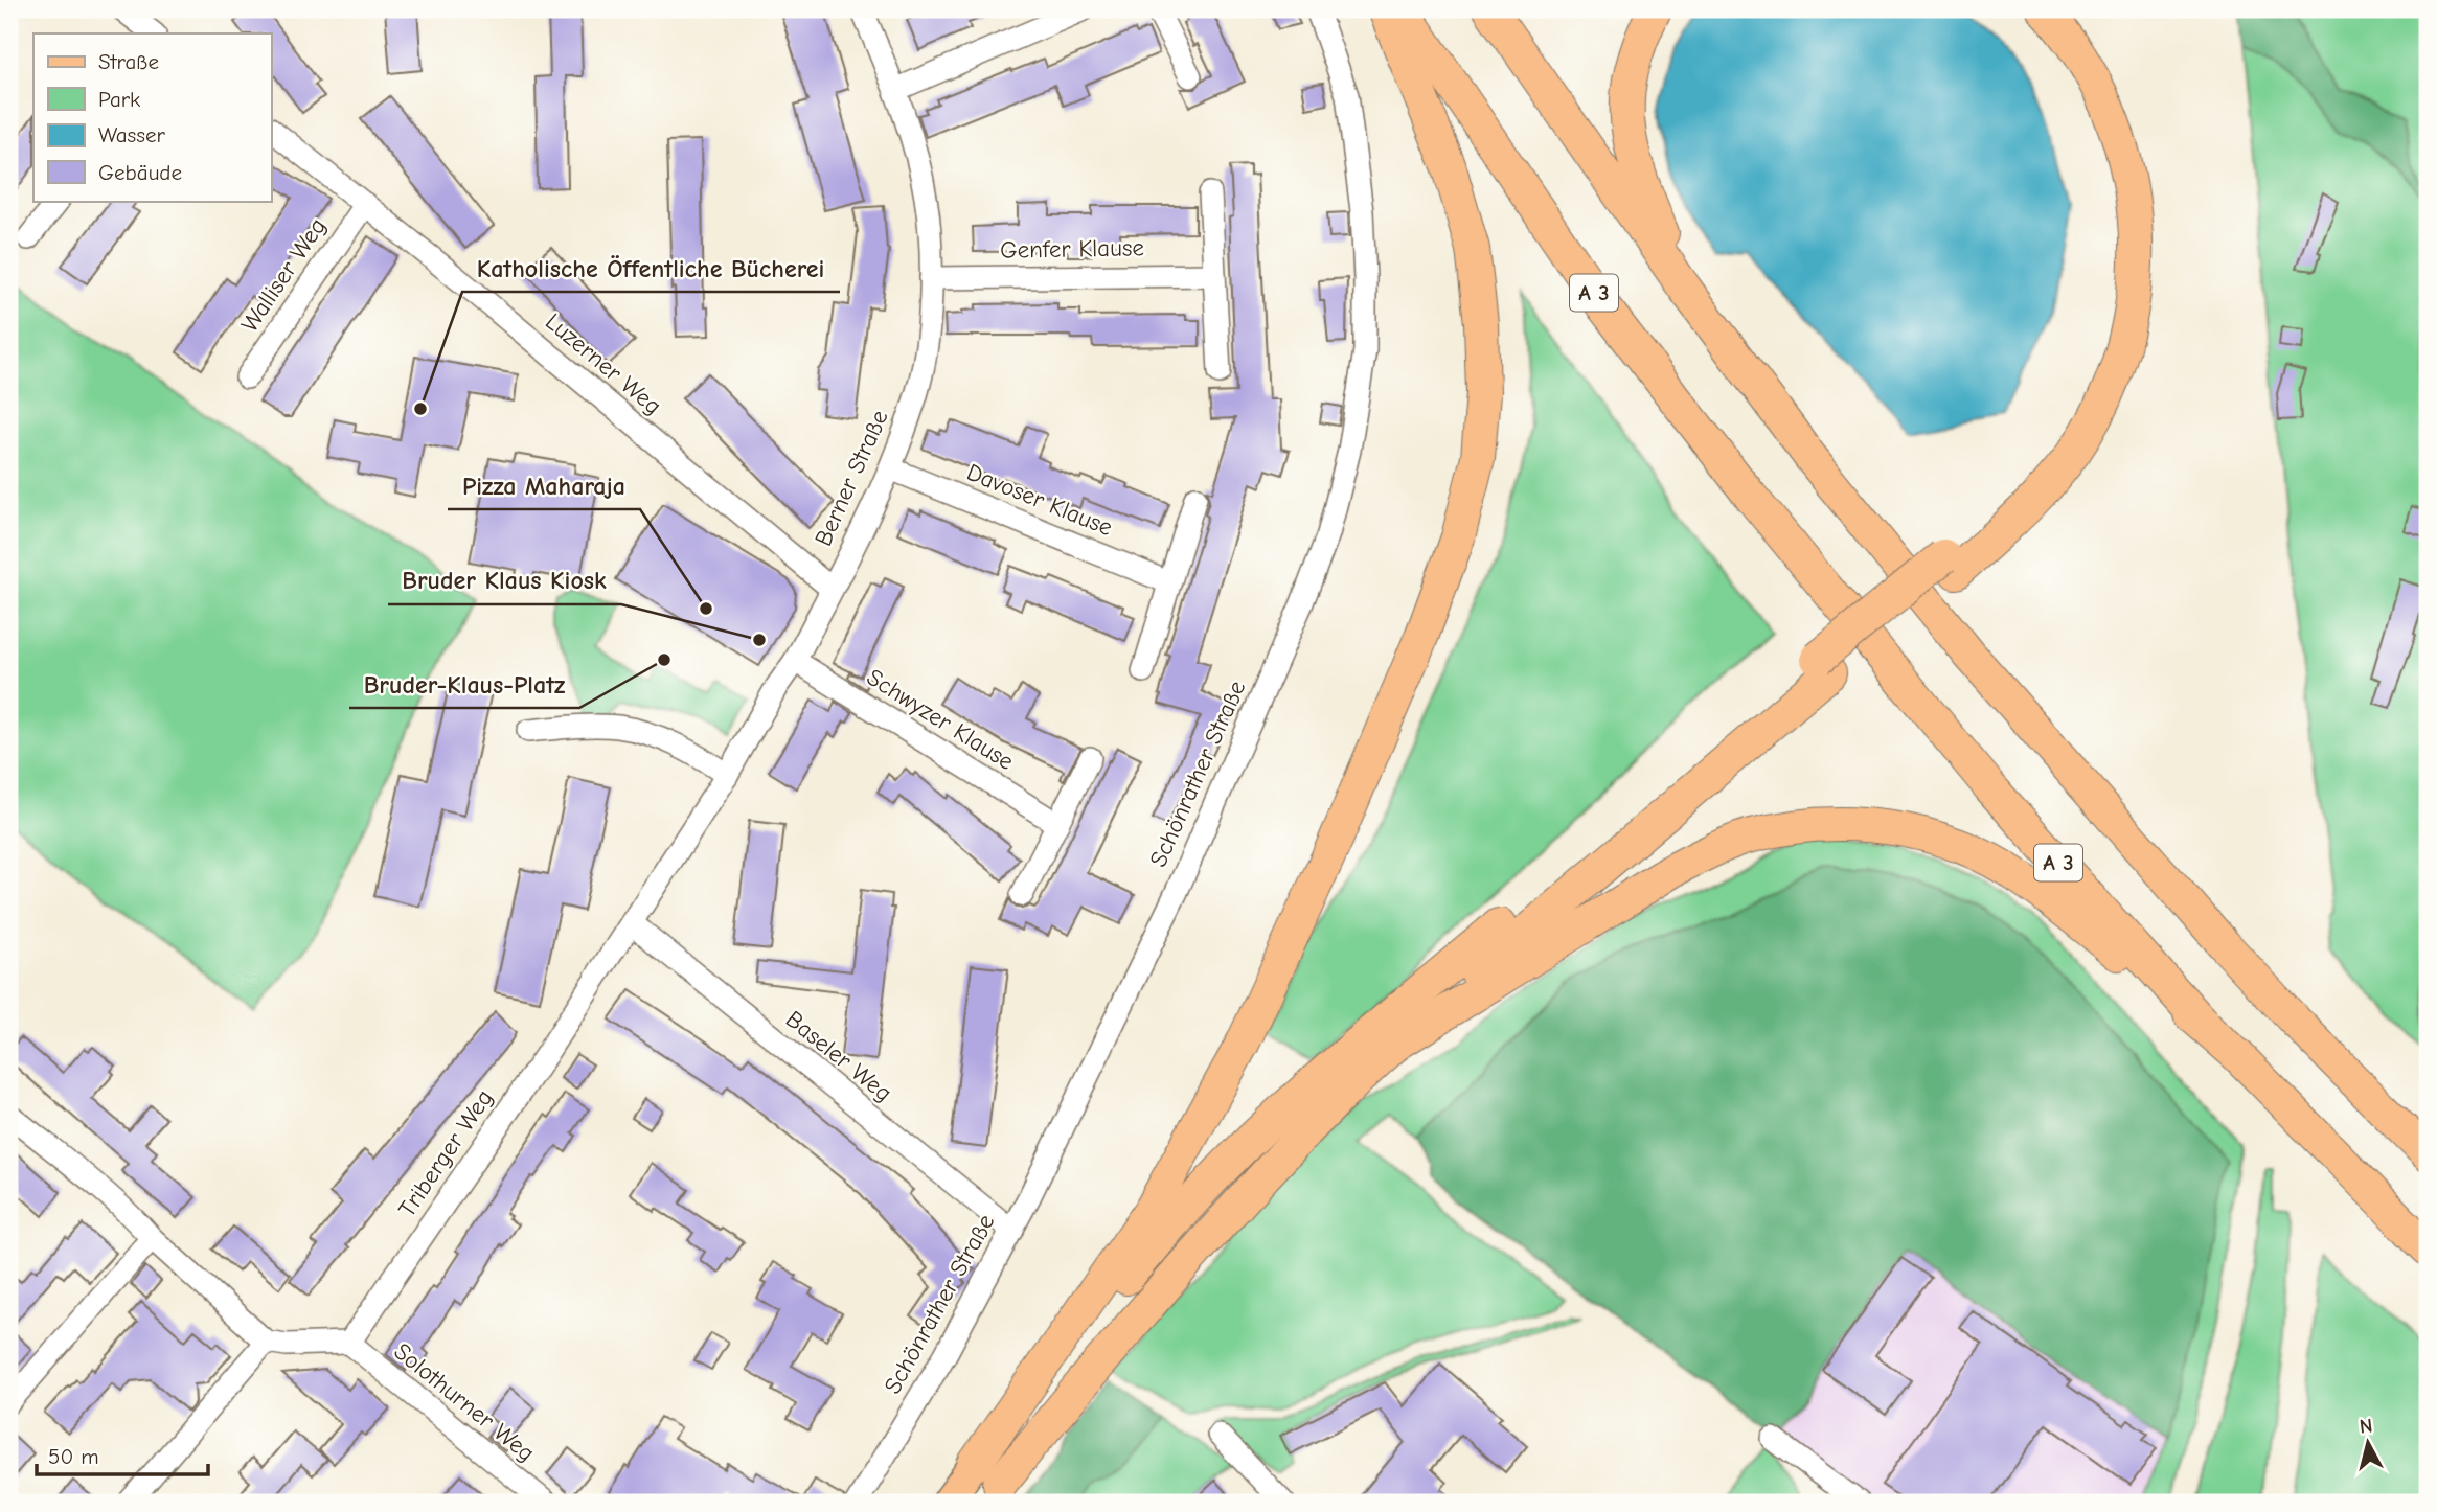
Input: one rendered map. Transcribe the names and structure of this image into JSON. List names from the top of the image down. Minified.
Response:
{"streets":{"highway":["A 3"],"street":["Genfer Klause","Walliser Weg","Luzerner Weg","Berner Straße","Davoser Klause","Schwyzer Klause","Schönrather Straße","Baseler Weg","Triberger Weg","Solothurner Weg"]},"crossings":[["Genfer Klause","Berner Straße"],["Walliser Weg","Luzerner Weg"],["Luzerner Weg","Berner Straße"],["Berner Straße","Davoser Klause"],["Berner Straße","Schwyzer Klause"],["Berner Straße","Baseler Weg"],["Berner Straße","Triberger Weg"],["Schönrather Straße","Baseler Weg"],["Baseler Weg","Triberger Weg"],["Triberger Weg","Solothurner Weg"]],"places":["Katholische Öffentliche Bücherei","Pizza Maharaja","Bruder Klaus Kiosk","Bruder-Klaus-Platz"],"legend":["Straße","Park","Wasser","Gebäude"],"scale_bar":"50 m","north":"top"}
